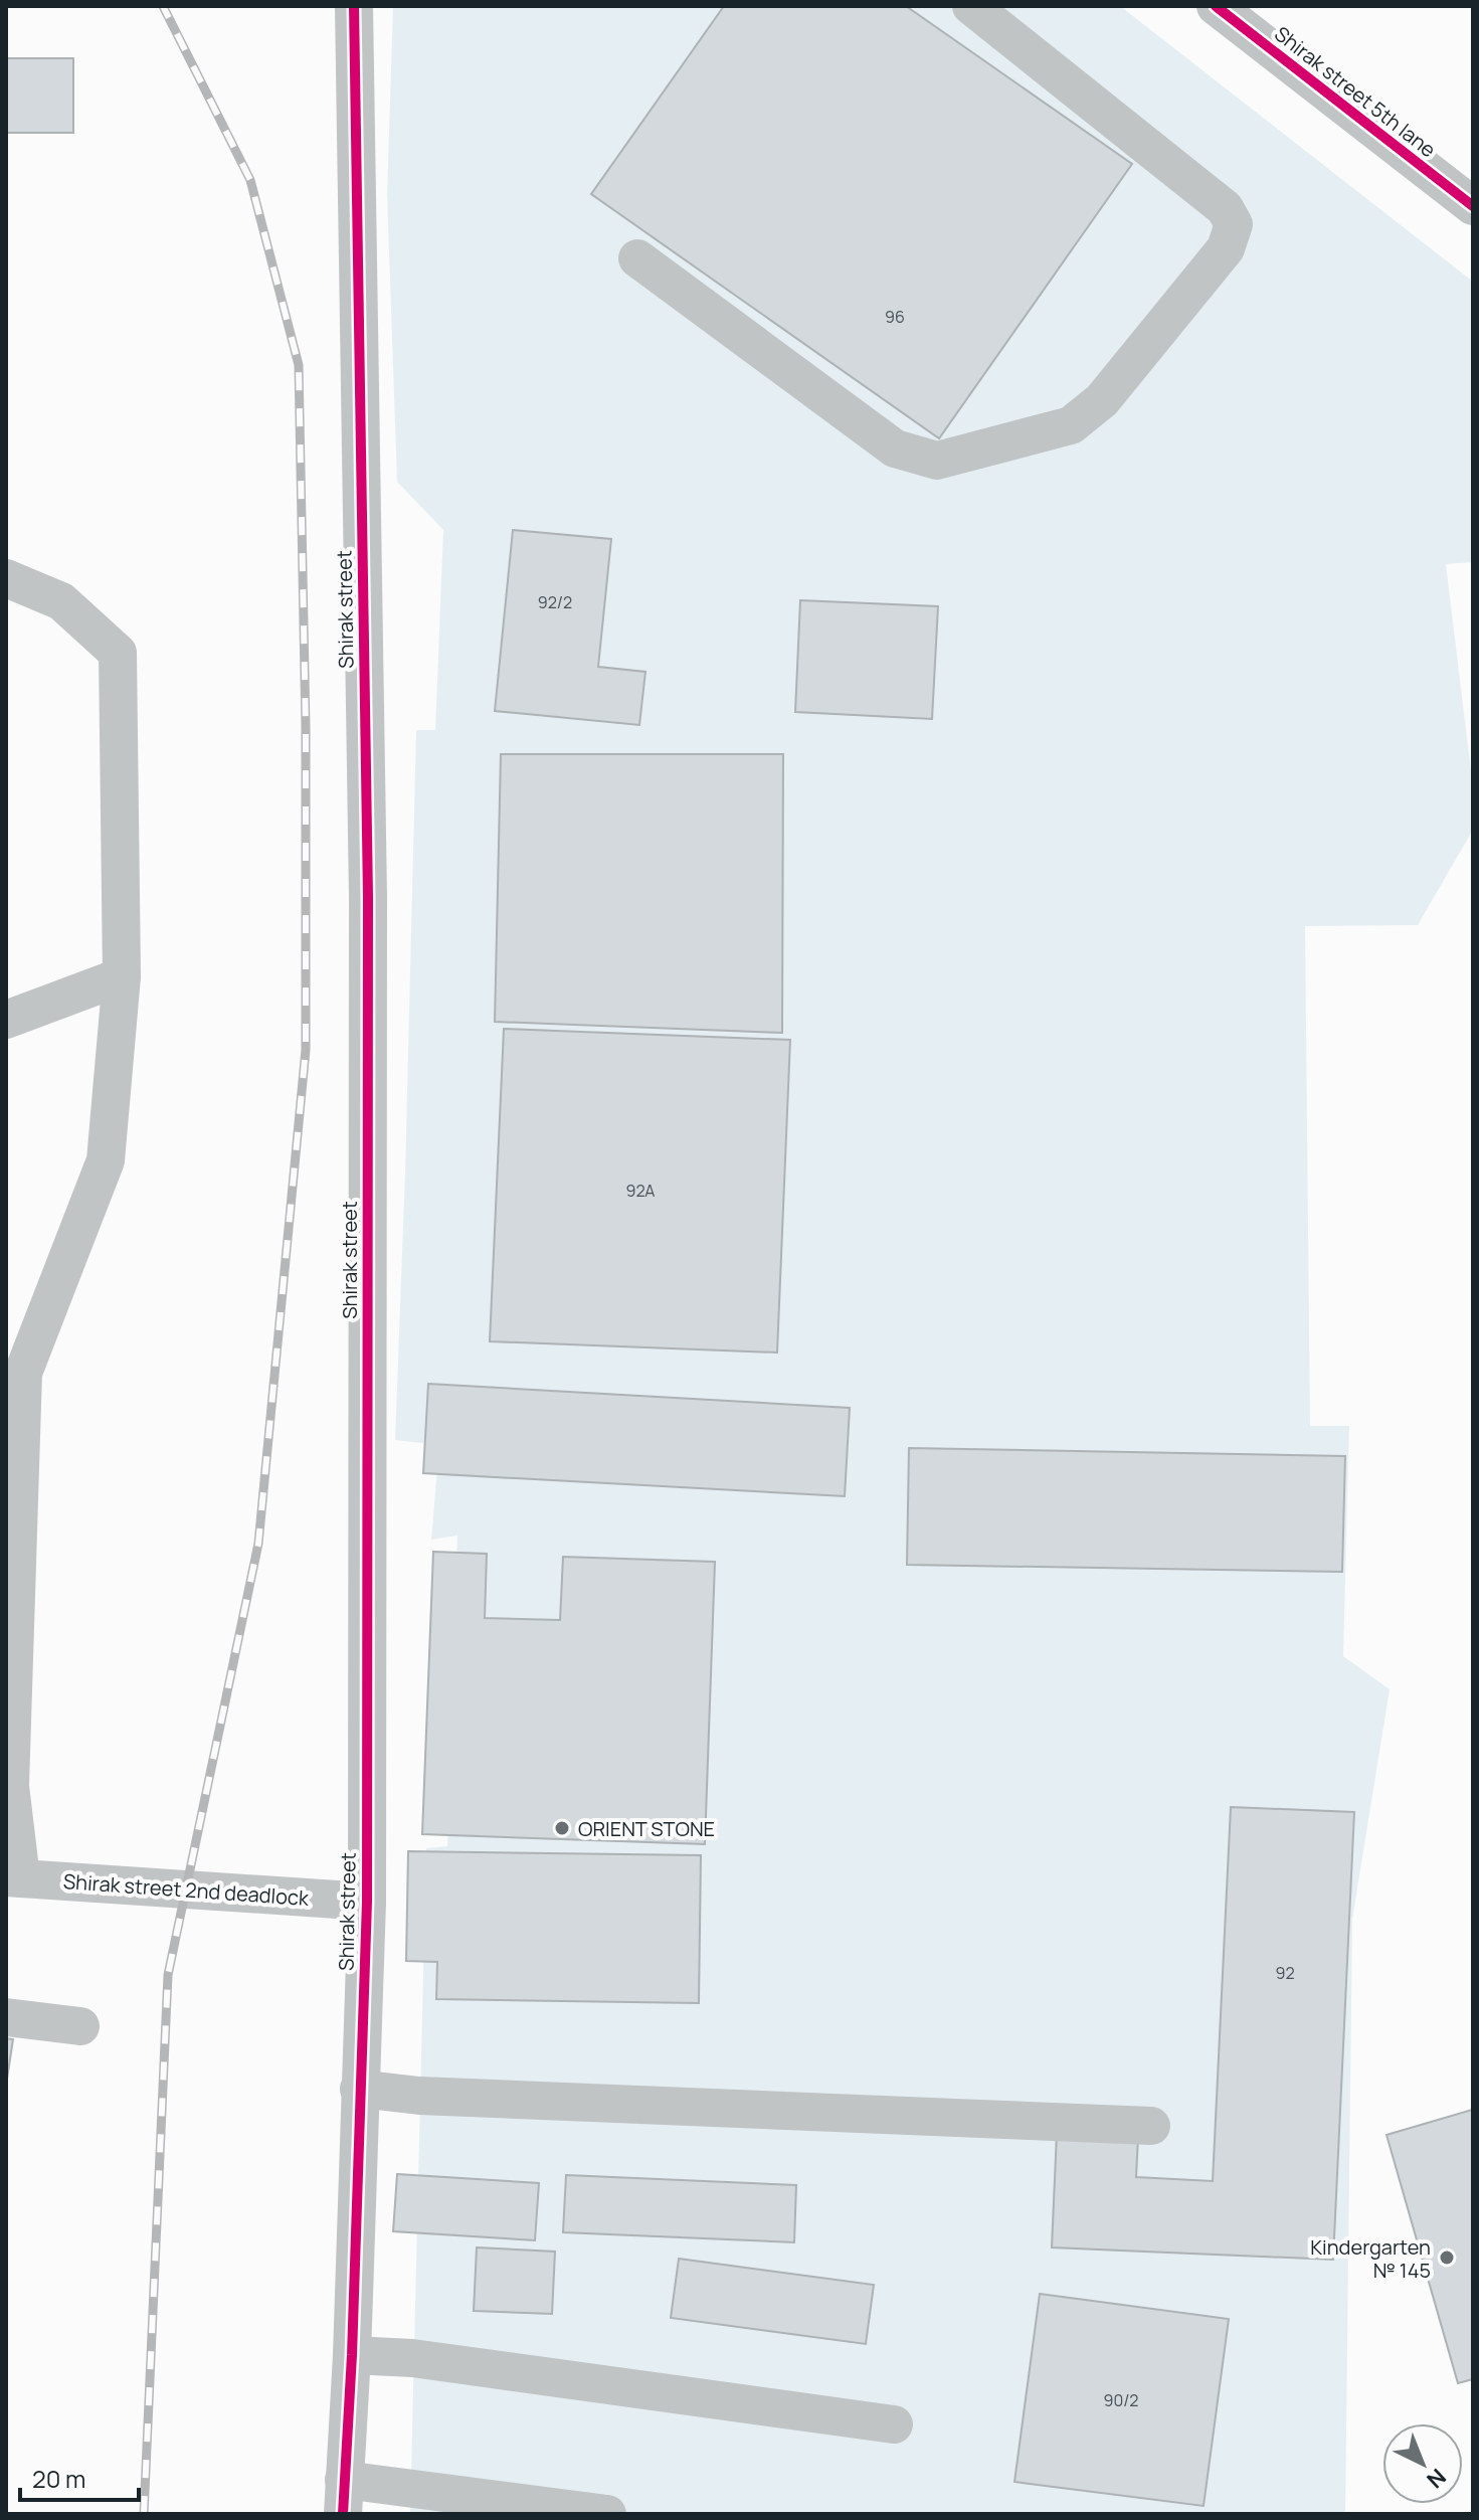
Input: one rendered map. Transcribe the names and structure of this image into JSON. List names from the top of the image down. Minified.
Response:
{"streets":{"street":["Shirak street 5th lane","Shirak street","Shirak street 2nd deadlock"]},"crossings":[["Shirak street","Shirak street 2nd deadlock"]],"places":["ORIENT STONE","Kindergarten № 145"],"house_numbers":["96","92/2","92A","92","90/2"],"scale_bar":"20 m","north":"bottom right"}
